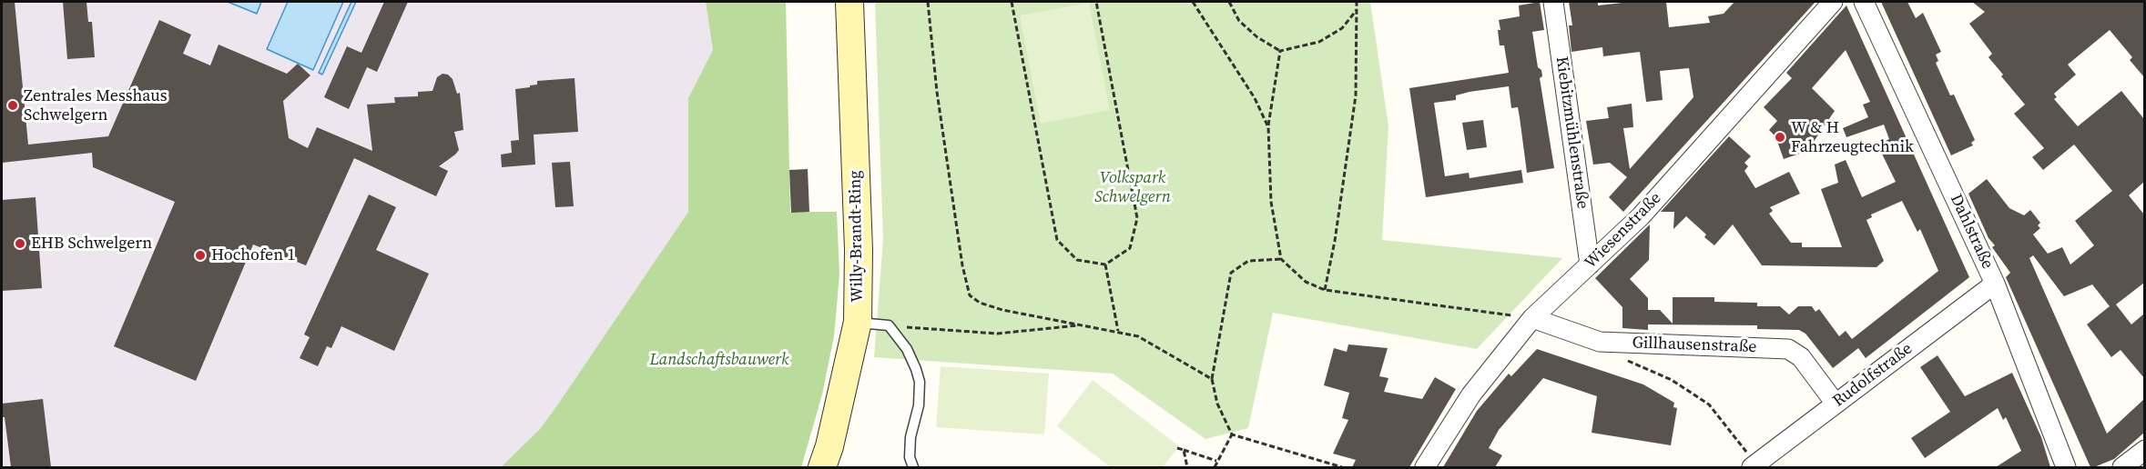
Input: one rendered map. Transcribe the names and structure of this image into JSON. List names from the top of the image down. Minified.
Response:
{"streets":{"main road":["Willy-Brandt-Ring"],"street":["Kiebitzmühlenstraße","Wiesenstraße","Dahlstraße","Gillhausenstraße","Rudolfstraße"]},"crossings":[["Kiebitzmühlenstraße","Wiesenstraße"],["Wiesenstraße","Gillhausenstraße"],["Dahlstraße","Rudolfstraße"],["Gillhausenstraße","Rudolfstraße"]],"parks":["Volkspark Schwelgern","Landschaftsbauwerk"],"places":["Zentrales Messhaus Schwelgern","W & H Fahrzeugtechnik","EHB Schwelgern","Hochofen 1"]}
